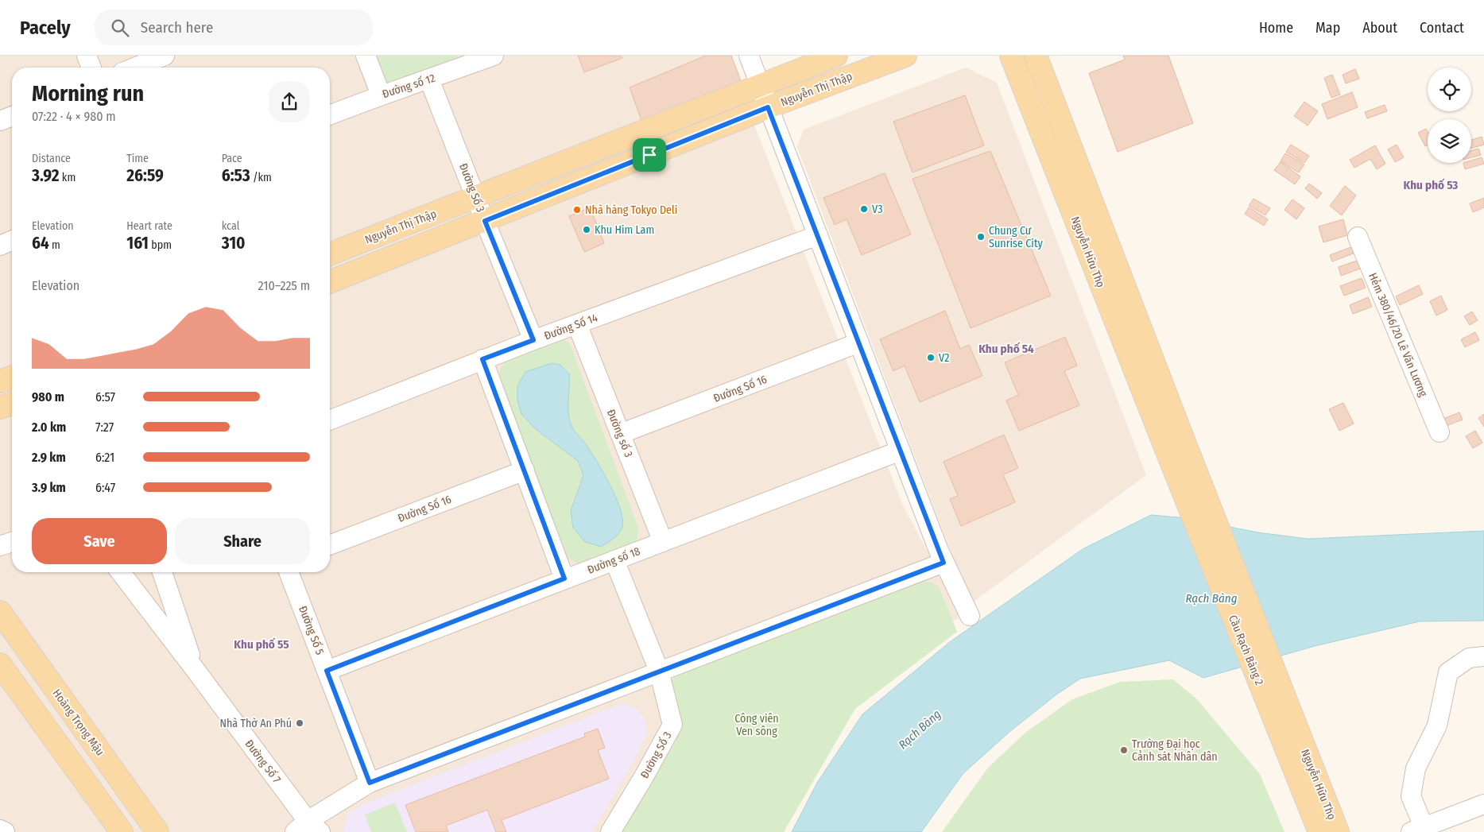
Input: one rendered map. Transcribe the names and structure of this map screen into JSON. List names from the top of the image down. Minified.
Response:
{"streets":{"main road":["Nguyễn Thị Thập","Nguyễn Hữu Thọ","Cầu Rạch Bàng 2","Hoàng Trọng Mậu"],"street":["Đường số 12","Đường Số 3","Đường Số 14","Hẻm 380/46/20 Lê Văn Lương","Đường Số 16","Đường số 3","Đường số 18","Đường Số 5","Đường Số 7"]},"crossings":[["Đường số 12","Đường Số 3"],["Nguyễn Thị Thập","Đường Số 3"],["Đường Số 3","Đường Số 14"],["Đường Số 3","Đường số 18"],["Nguyễn Hữu Thọ","Cầu Rạch Bàng 2"],["Đường Số 14","Đường số 3"],["Đường Số 16","Đường số 3"],["Đường số 3","Đường số 18"],["Đường số 18","Đường Số 5"]],"districts":["Khu phố 53","Khu phố 54","Khu phố 55"],"water":["Rạch Bàng"],"parks":["Công viên Ven sông"],"places":["V3","Nhà hàng Tokyo Deli","Khu Him Lam","Chung Cư Sunrise City","V2","Nhà Thờ An Phú","Trường Đại học Cảnh sát Nhân dân"],"page":{"header":"Pacely","search":"Search here","nav":["Home","Map","About","Contact"],"heading":["Morning run","07:22 · 4 × 980 m"],"stats":[["Distance","3.92 km"],["Time","26:59"],["Pace","6:53 /km"],["Elevation","64 m"],["Heart rate","161 bpm"],["kcal","310"]],"chart":["Elevation","210–225 m"],"list":[{"name":"980 m","note":"6:57"},{"name":"2.0 km","note":"7:27"},{"name":"2.9 km","note":"6:21"},{"name":"3.9 km","note":"6:47"}],"buttons":["Save","Share"]}}
